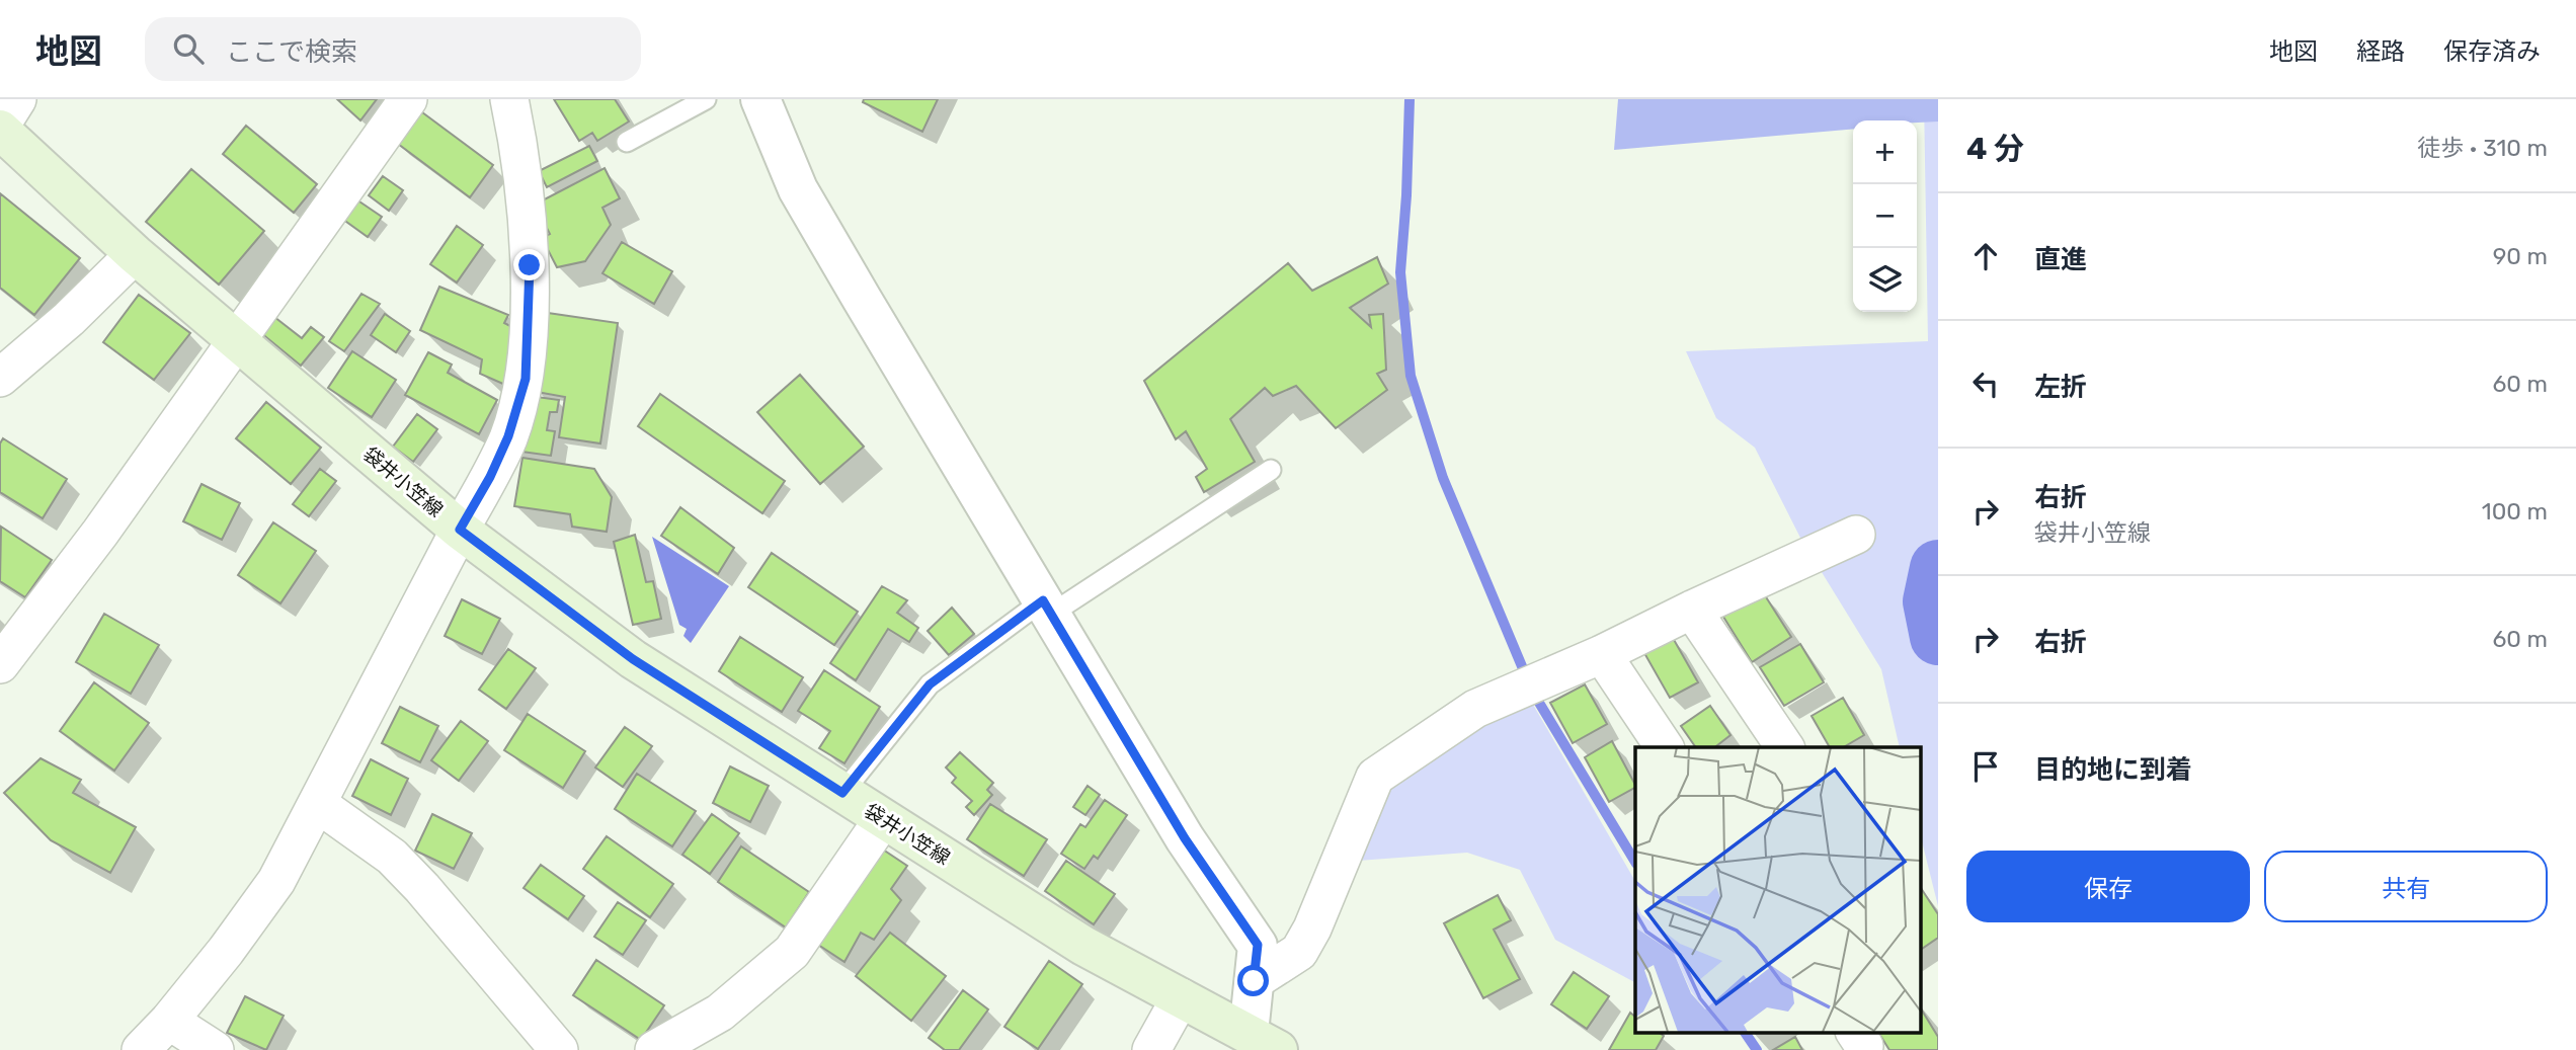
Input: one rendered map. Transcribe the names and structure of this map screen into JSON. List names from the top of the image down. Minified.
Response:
{"streets":{"main road":["袋井小笠線"]},"page":{"header":"地図","search":"ここで検索","nav":["地図","経路","保存済み"],"heading":["4 分","徒歩 · 310 m"],"map_buttons":["+","−"],"list":[["直進","90 m"],["左折","60 m"],["右折","袋井小笠線","100 m"],["右折","60 m"],"目的地に到着"],"buttons":["保存","共有"]}}
